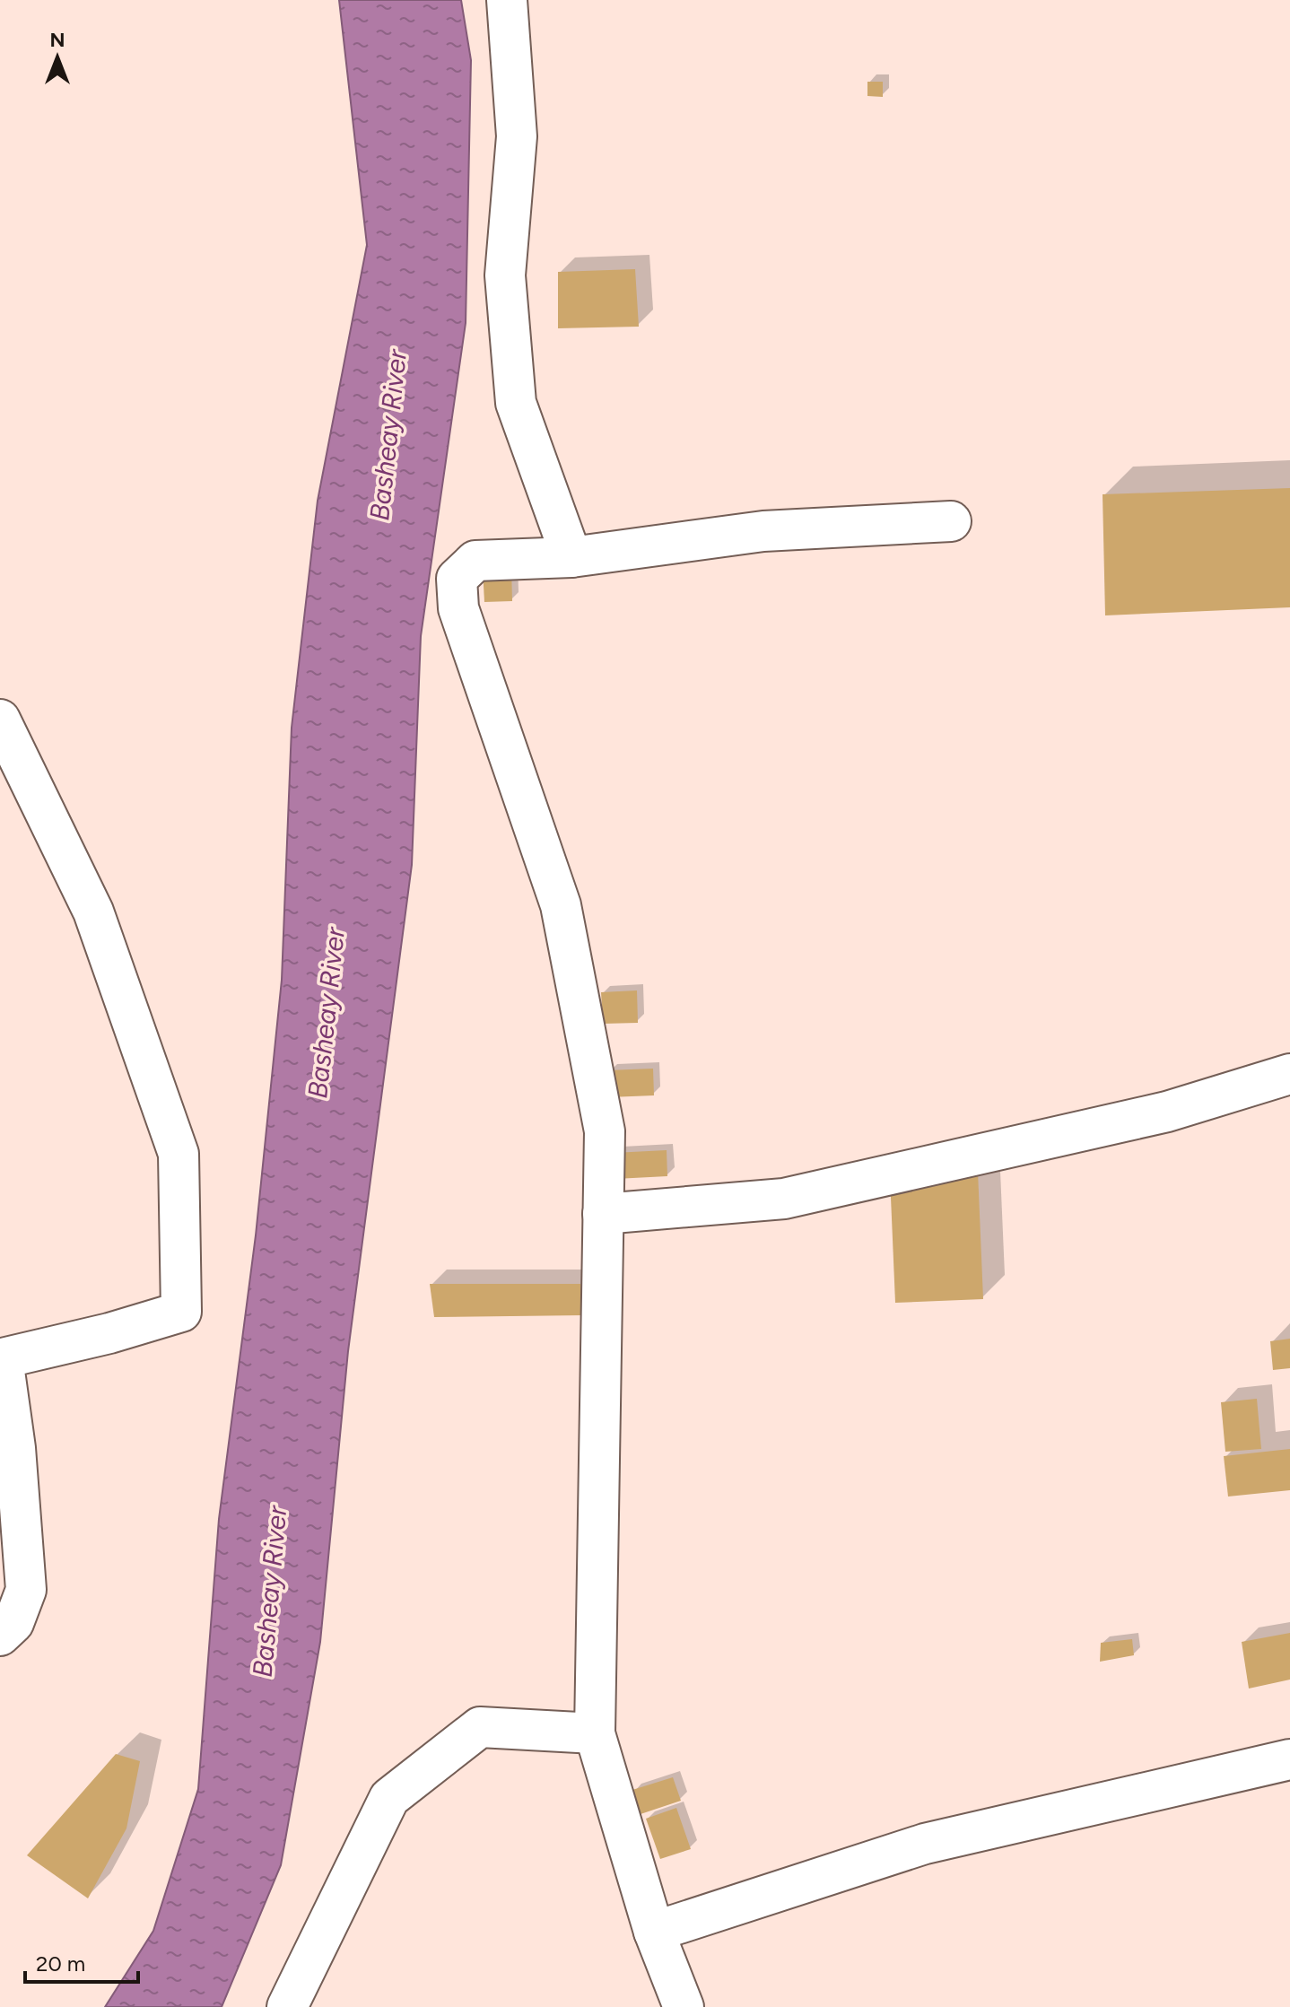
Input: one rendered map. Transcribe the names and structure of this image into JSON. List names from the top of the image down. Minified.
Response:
{"water":["Basheay River"],"scale_bar":"20 m","north":"top"}
